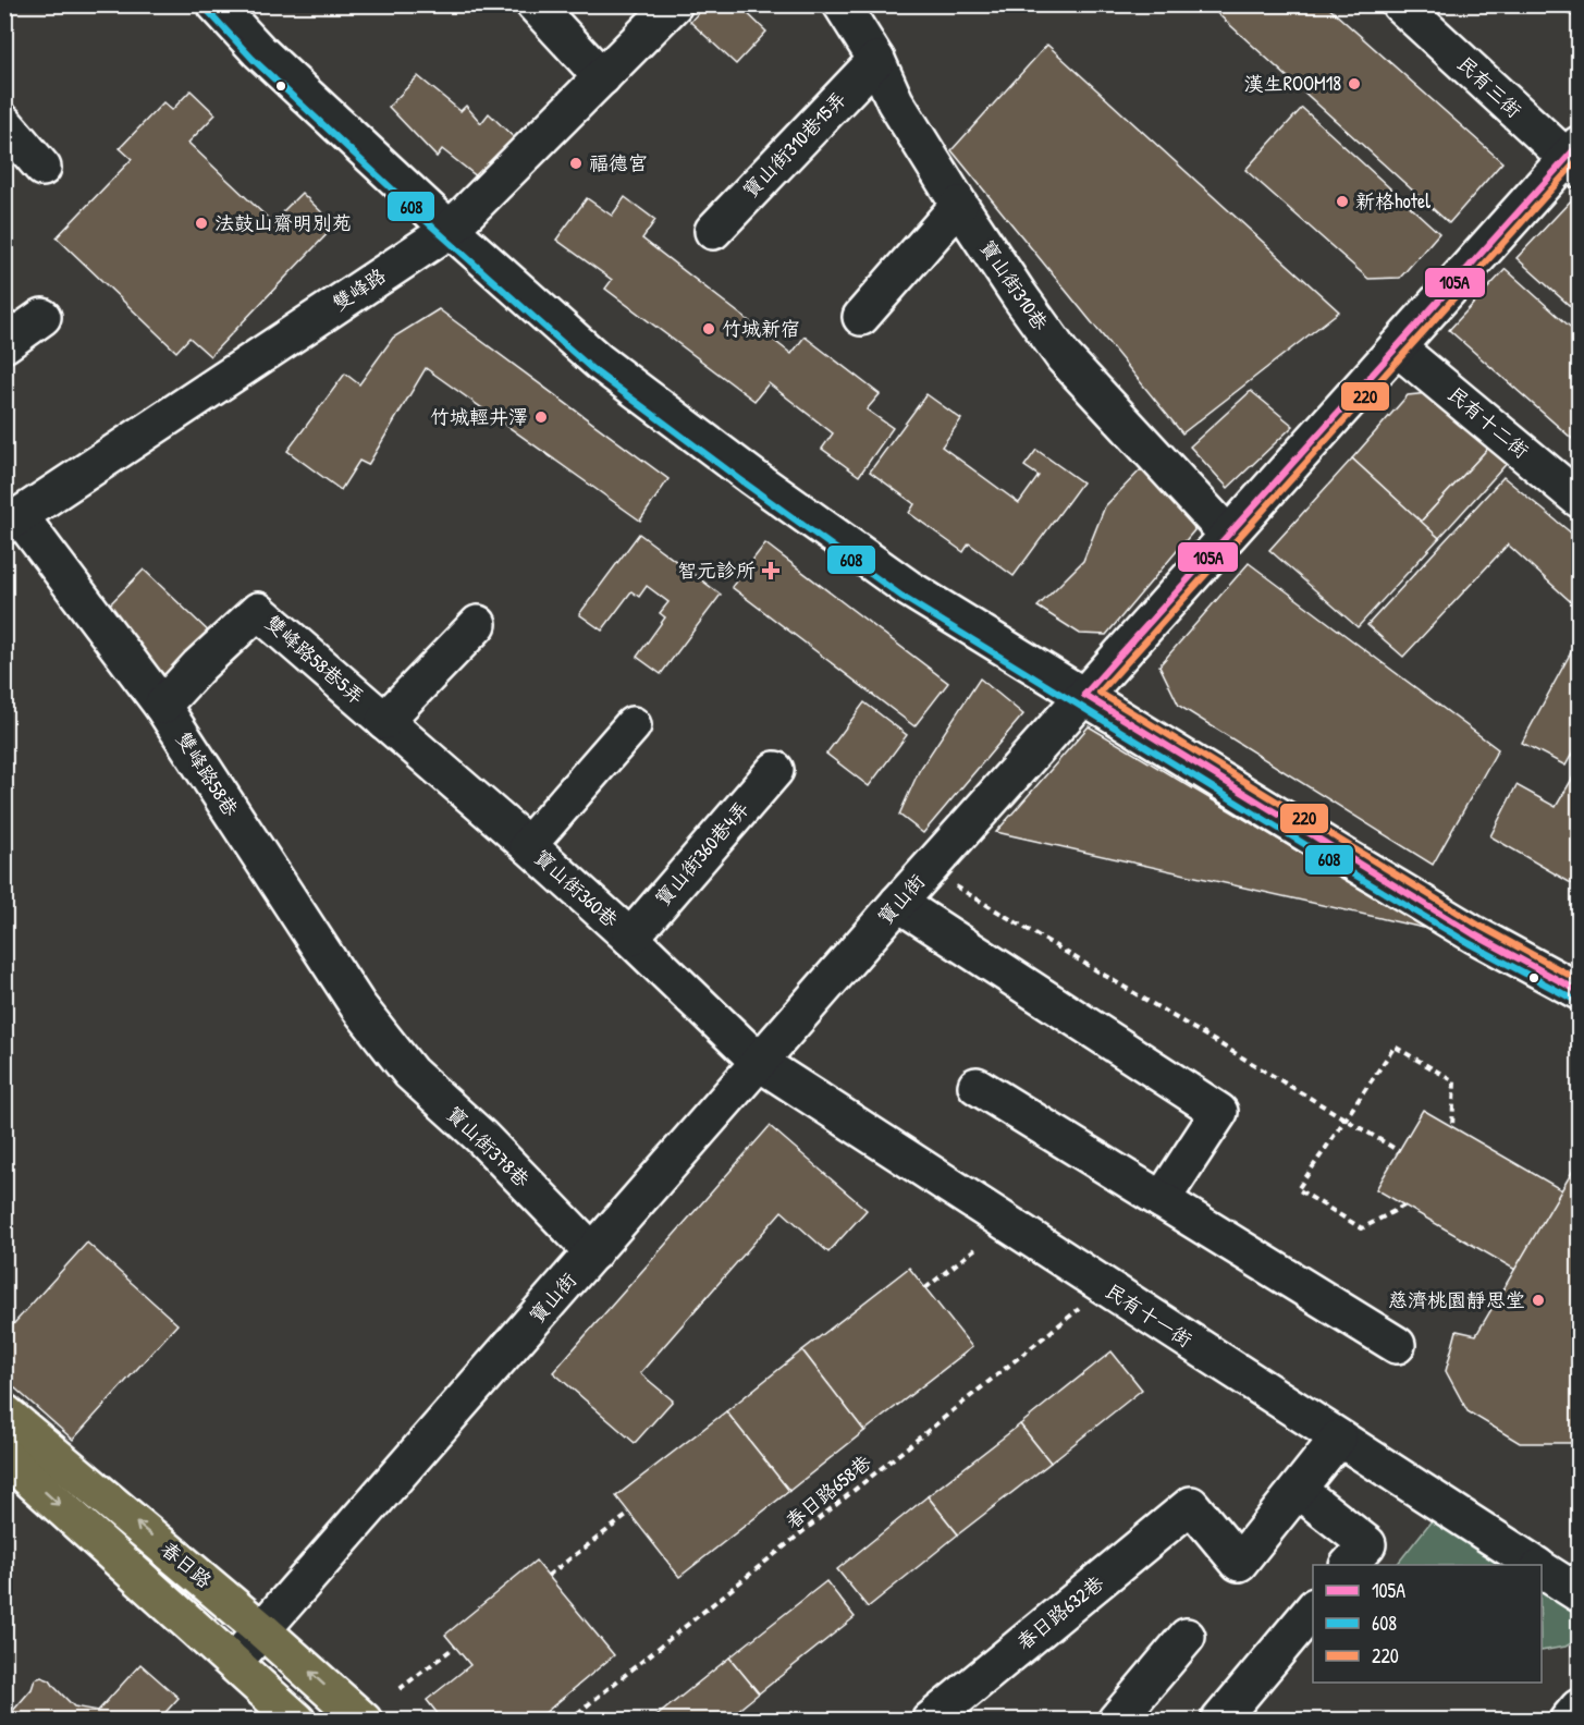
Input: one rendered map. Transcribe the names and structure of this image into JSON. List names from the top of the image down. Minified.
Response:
{"streets":{"main road":["春日路"],"street":["民有三街","寶山街310巷15弄","寶山街310巷","雙峰路","民有十二街","雙峰路58巷5弄","雙峰路58巷","寶山街360巷4弄","寶山街360巷","寶山街","寶山街378巷","民有十一街","春日路632巷"],"path":["春日路658巷"]},"crossings":[["民有三街","寶山街"],["寶山街310巷15弄","寶山街310巷"],["寶山街310巷","寶山街"],["雙峰路","雙峰路58巷"],["民有十二街","寶山街"],["雙峰路58巷5弄","雙峰路58巷"],["雙峰路58巷5弄","寶山街360巷"],["雙峰路58巷","寶山街378巷"],["寶山街360巷4弄","寶山街360巷"],["寶山街360巷","寶山街"],["寶山街360巷","民有十一街"],["寶山街","寶山街378巷"],["寶山街","民有十一街"],["寶山街","春日路"],["民有十一街","春日路658巷"]],"places":{"other":["漢生ROOM18","福德宮","新格hotel","法鼓山齋明別苑","竹城新宿","竹城輕井澤","慈濟桃園靜思堂"],"health":["智元診所"]},"lines":["transit line 608","transit line 105A","transit line 220"],"legend":["105A","608","220"]}
